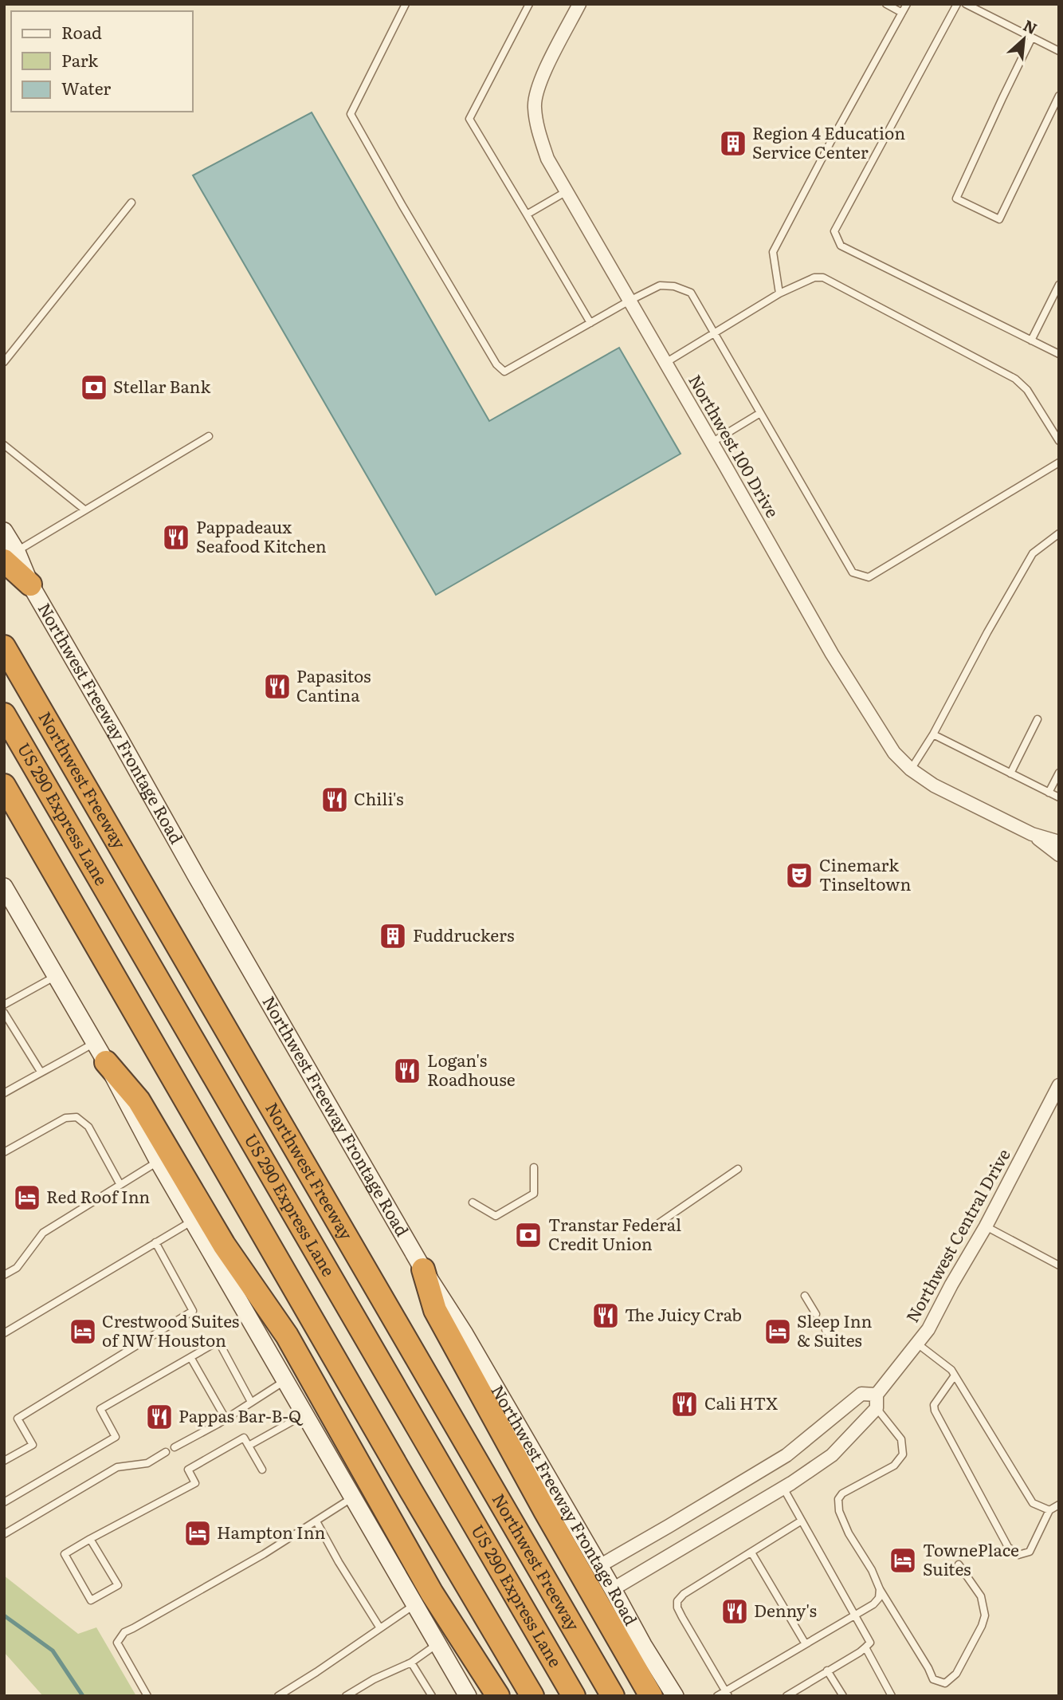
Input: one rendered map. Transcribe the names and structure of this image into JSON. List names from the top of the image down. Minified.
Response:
{"streets":{"highway":["Northwest Freeway","US 290 Express Lane"],"main road":["Northwest Freeway Frontage Road"],"street":["Northwest 100 Drive","Northwest Central Drive"]},"crossings":[["Northwest Freeway Frontage Road","Northwest Central Drive"]],"places":{"building":["Region 4 Education Service Center","Fuddruckers"],"bank":["Stellar Bank","Transtar Federal Credit Union"],"restaurant":["Pappadeaux Seafood Kitchen","Papasitos Cantina","Chili's","Logan's Roadhouse","The Juicy Crab","Cali HTX","Pappas Bar-B-Q","Denny's"],"theatre":["Cinemark Tinseltown"],"hotel":["Red Roof Inn","Crestwood Suites of NW Houston","Sleep Inn & Suites","Hampton Inn","TownePlace Suites"]},"legend":["Road","Park","Water"],"north":"top right"}
